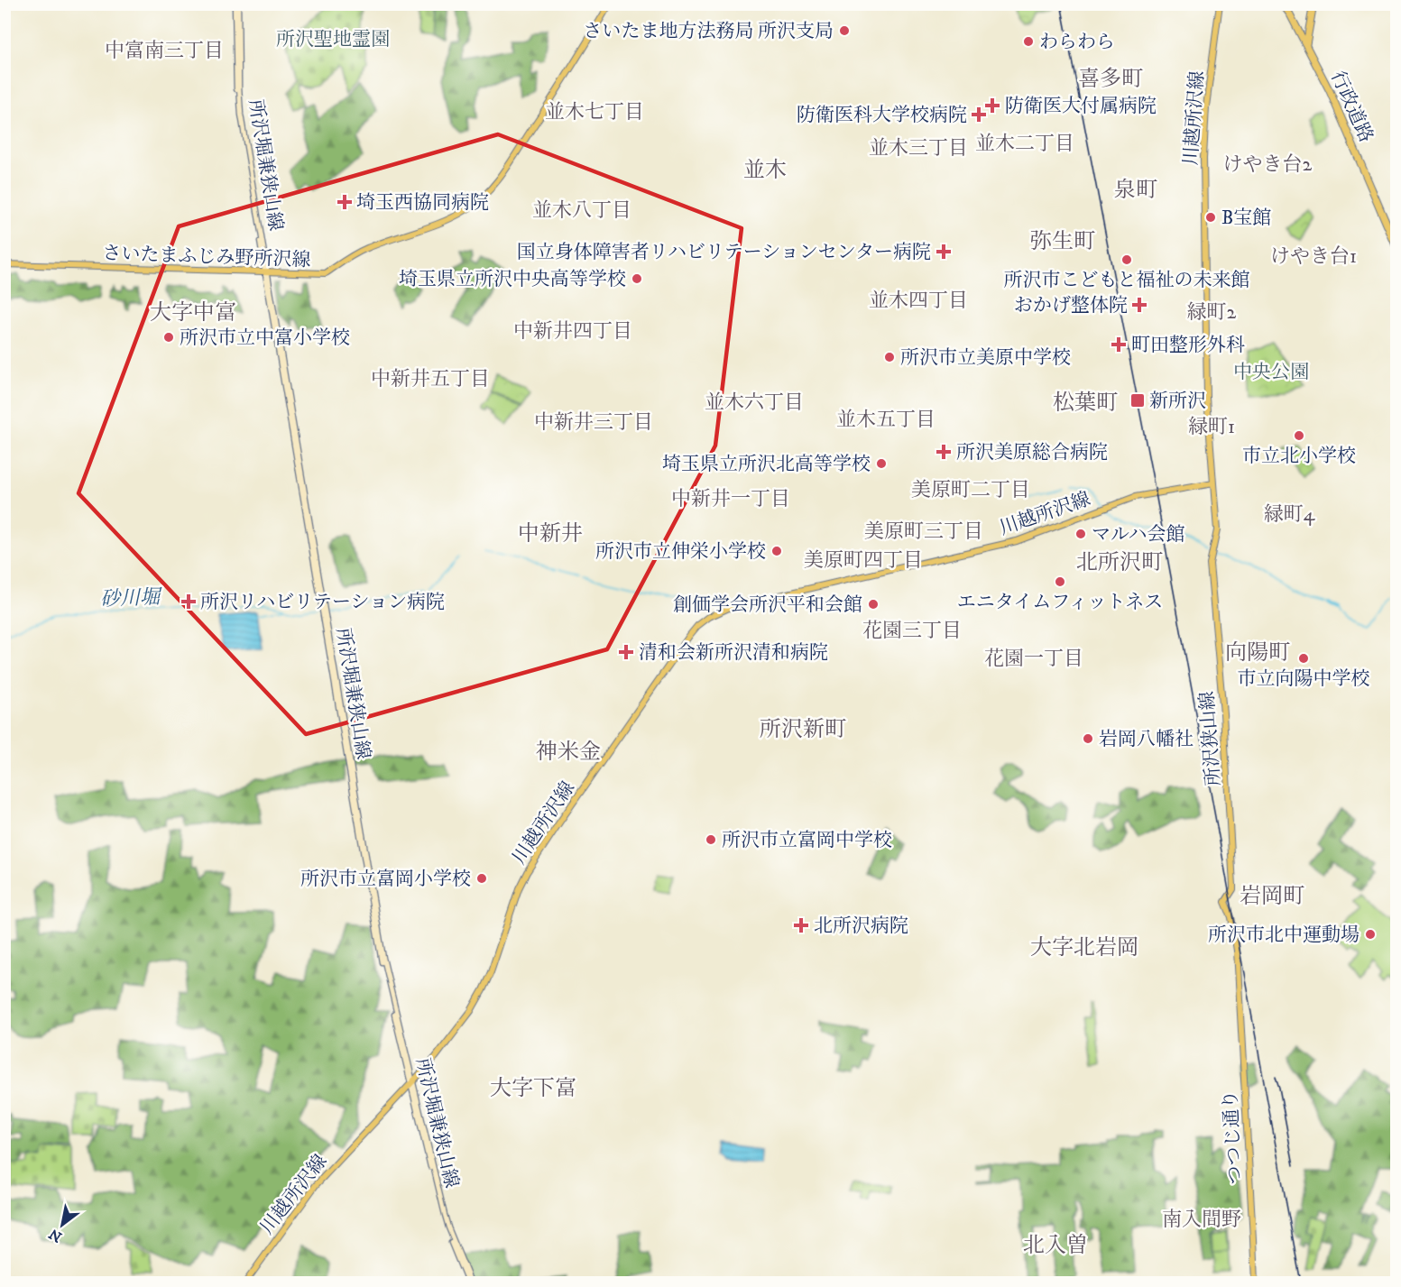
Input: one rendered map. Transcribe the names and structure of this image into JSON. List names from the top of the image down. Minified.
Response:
{"streets":{"highway":["行政道路"],"main road":["川越所沢線","所沢堀兼狭山線","さいたまふじみ野所沢線","所沢狭山線","つつじ通り"]},"crossings":[["川越所沢線","所沢堀兼狭山線"],["川越所沢線","所沢狭山線"],["所沢堀兼狭山線","さいたまふじみ野所沢線"],["所沢狭山線","つつじ通り"]],"districts":["中富南三丁目","喜多町","並木七丁目","並木二丁目","並木三丁目","けやき台2","並木","泉町","並木八丁目","弥生町","けやき台1","並木四丁目","緑町2","大字中富","中新井四丁目","中新井五丁目","並木六丁目","松葉町","並木五丁目","中新井三丁目","緑町1","美原町二丁目","中新井一丁目","緑町4","美原町三丁目","中新井","美原町四丁目","北所沢町","花園三丁目","向陽町","花園一丁目","所沢新町","神米金","岩岡町","大字北岩岡","大字下富","南入間野","北入曽"],"water":["砂川堀"],"parks":["所沢聖地霊園","中央公園"],"places":{"other":["さいたま地方法務局 所沢支局","わらわら","B宝館","所沢市こどもと福祉の未来館","埼玉県立所沢中央高等学校","所沢市立中富小学校","所沢市立美原中学校","市立北小学校","埼玉県立所沢北高等学校","マルハ会館","所沢市立伸栄小学校","エニタイムフィットネス","創価学会所沢平和会館","市立向陽中学校","岩岡八幡社","所沢市立富岡中学校","所沢市立富岡小学校","所沢市北中運動場"],"health":["防衛医大付属病院","防衛医科大学校病院","埼玉西協同病院","国立身体障害者リハビリテーションセンター病院","おかげ整体院","町田整形外科","所沢美原総合病院","所沢リハビリテーション病院","清和会新所沢清和病院","北所沢病院"],"transit":["新所沢"]},"north":"bottom left"}
